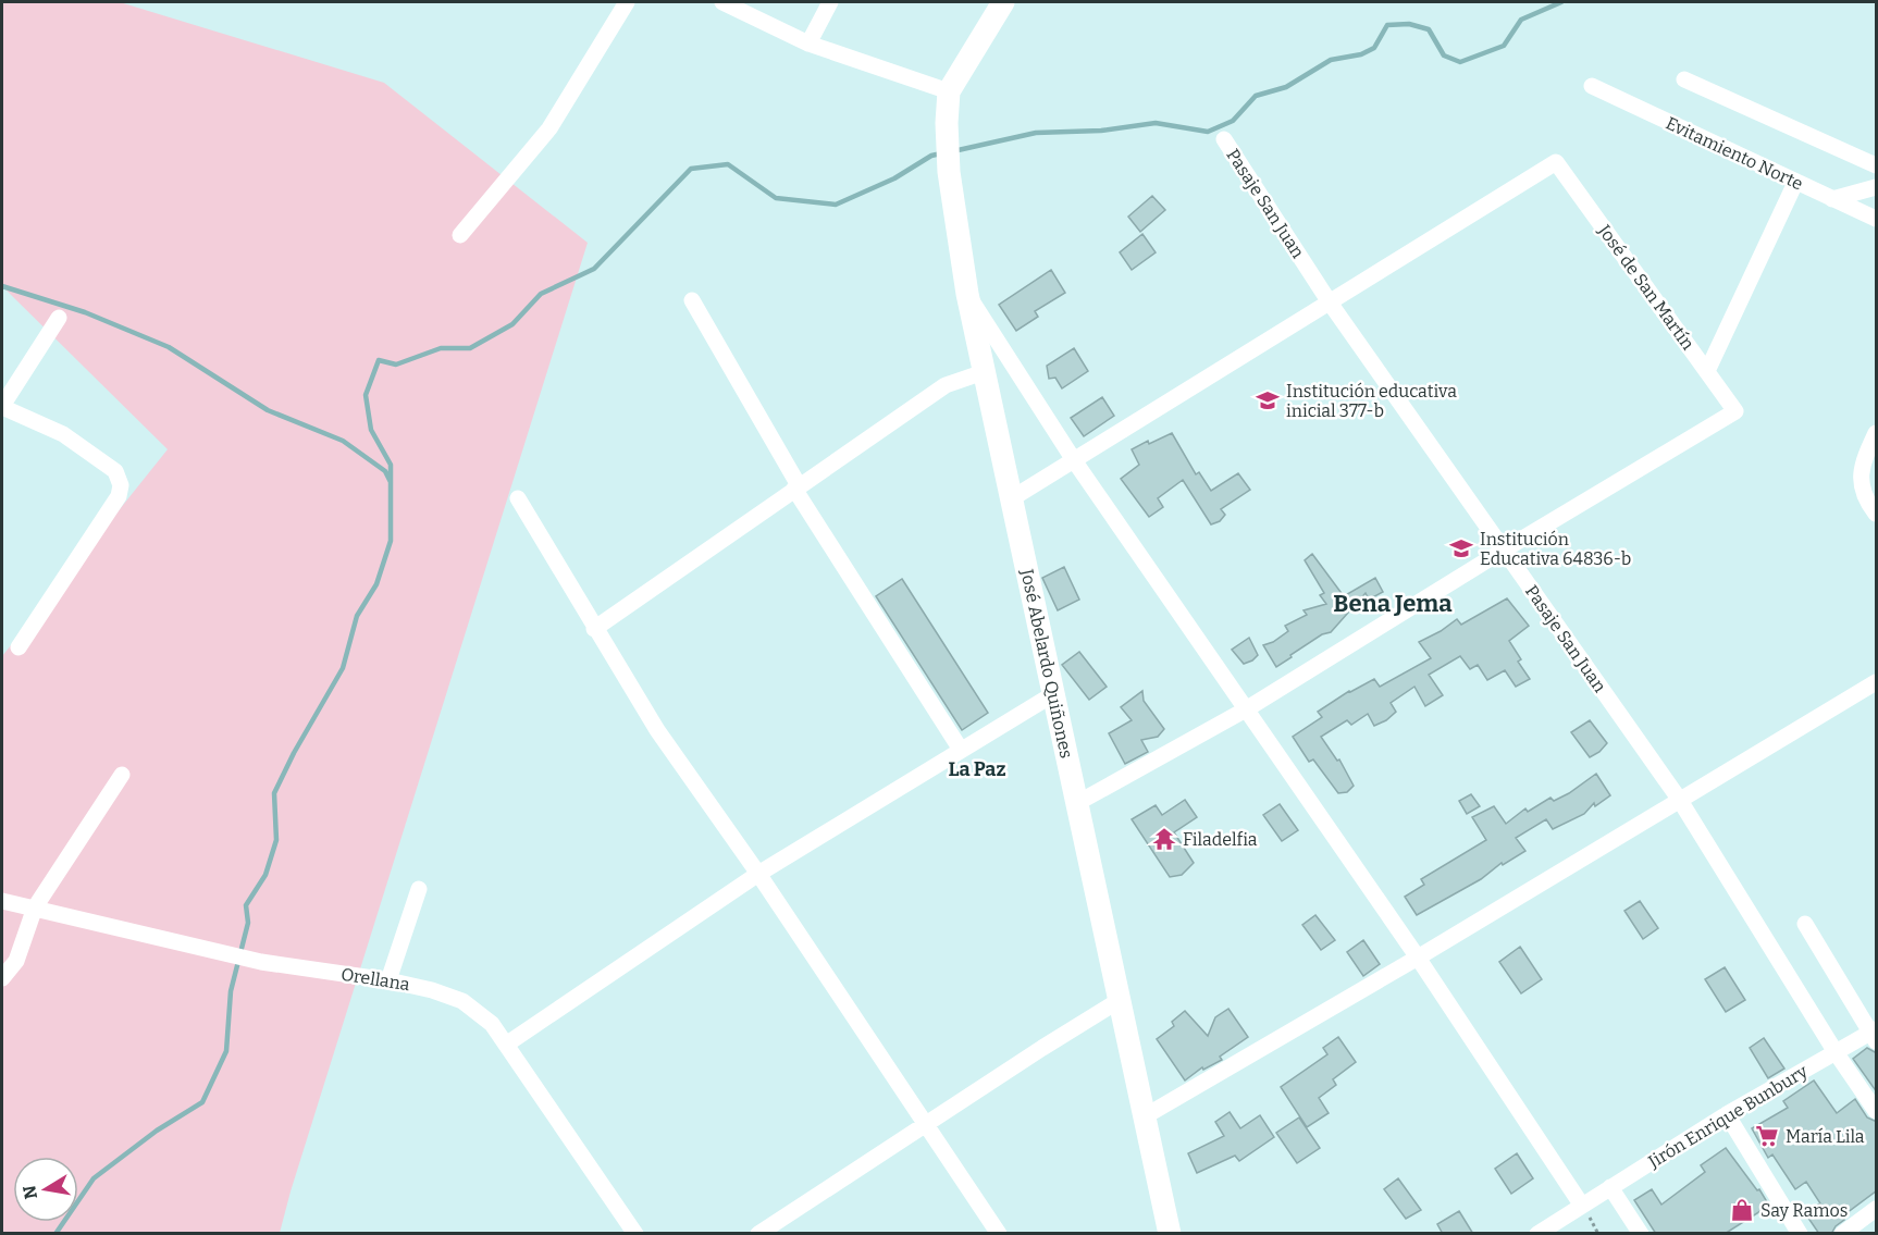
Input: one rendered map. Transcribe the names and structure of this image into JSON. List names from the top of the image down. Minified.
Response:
{"streets":{"street":["Evitamiento Norte","Pasaje San Juan","José de San Martín","José Abelardo Quiñones","Orellana","Jirón Enrique Bunbury"]},"crossings":[["Pasaje San Juan","José de San Martín"],["Pasaje San Juan","Jirón Enrique Bunbury"]],"districts":["Bena Jema","La Paz"],"places":{"school or university":["Institución educativa inicial 377-b","Institución Educativa 64836-b"],"temple":["Filadelfia"],"supermarket":["María Lila"],"shop":["Say Ramos"]},"north":"left"}
